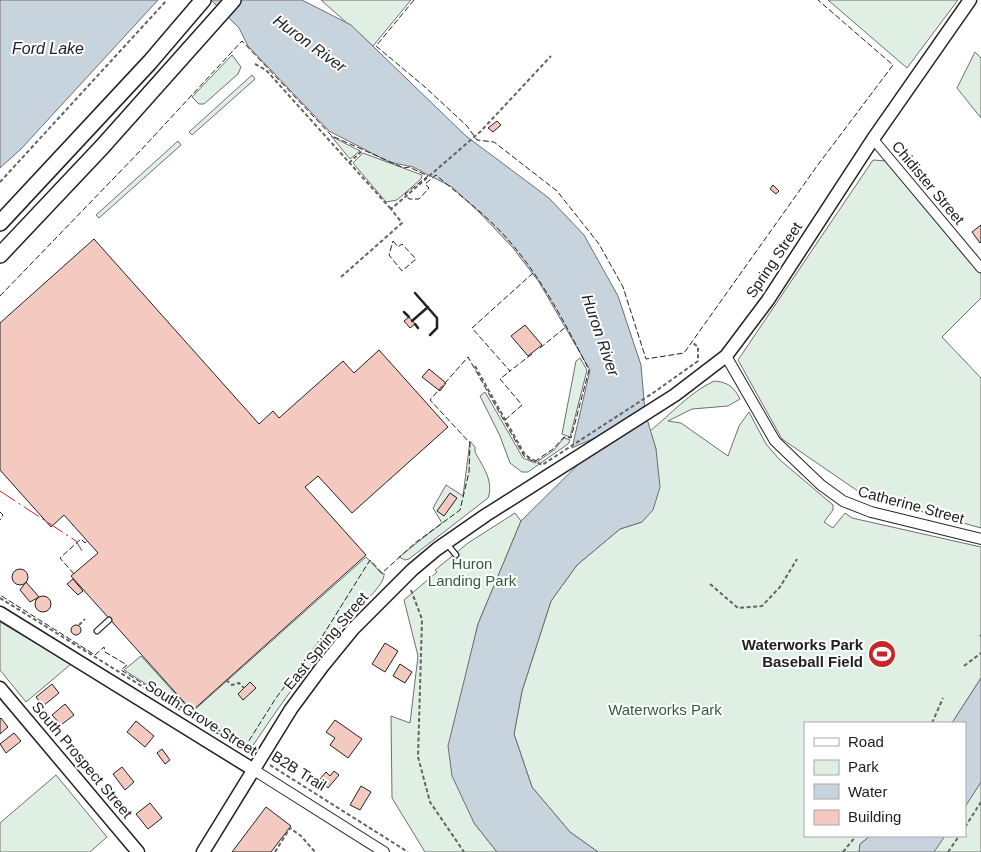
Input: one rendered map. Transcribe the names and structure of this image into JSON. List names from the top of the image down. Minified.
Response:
{"streets":{"main road":["Spring Street","East Spring Street","South Grove Street","South Prospect Street"],"street":["Chidister Street","Catherine Street"],"path":["B2B Trail"]},"crossings":[["Chidister Street","Spring Street"],["Spring Street","Catherine Street"],["Spring Street","East Spring Street"],["East Spring Street","South Grove Street"],["East Spring Street","B2B Trail"],["South Grove Street","B2B Trail"]],"water":["Huron River","Ford Lake"],"parks":["Huron Landing Park","Waterworks Park"],"places":{"sports":["Waterworks Park Baseball Field"]},"legend":["Road","Park","Water","Building"]}
